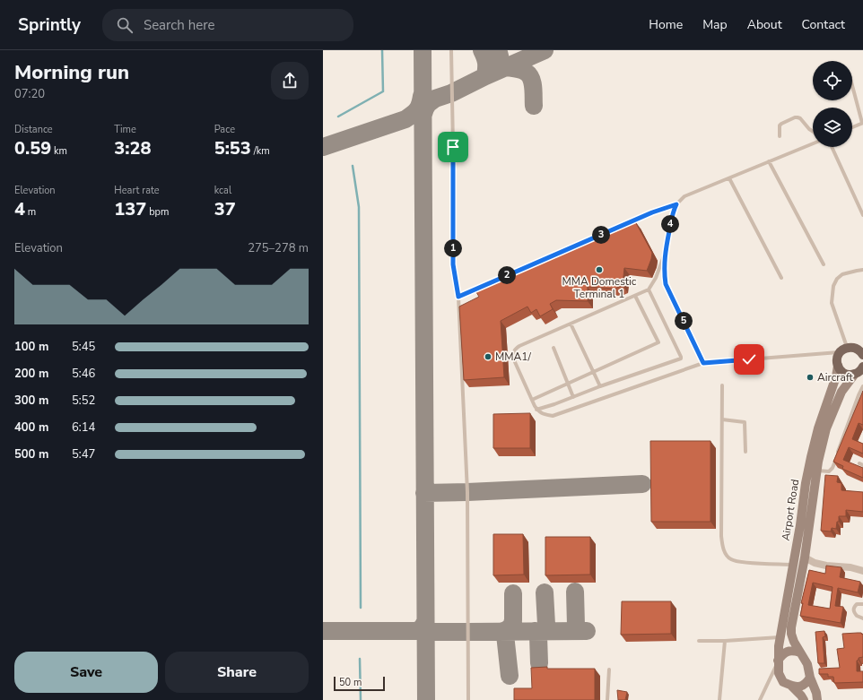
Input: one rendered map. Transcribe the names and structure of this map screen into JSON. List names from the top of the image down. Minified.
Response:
{"streets":{"main road":["Airport Road"]},"places":["MMA Domestic Terminal 1","MMA1/","Aircraft"],"scale_bar":"50 m","page":{"header":"Sprintly","search":"Search here","nav":["Home","Map","About","Contact"],"heading":["Morning run","07:20"],"stats":[["Distance","0.59 km"],["Time","3:28"],["Pace","5:53 /km"],["Elevation","4 m"],["Heart rate","137 bpm"],["kcal","37"]],"pins":["4","3","1","2","5"],"chart":["Elevation","275–278 m"],"list":[{"name":"100 m","note":"5:45"},{"name":"200 m","note":"5:46"},{"name":"300 m","note":"5:52"},{"name":"400 m","note":"6:14"},{"name":"500 m","note":"5:47"}],"buttons":["Save","Share"],"scale":"50 m"}}
